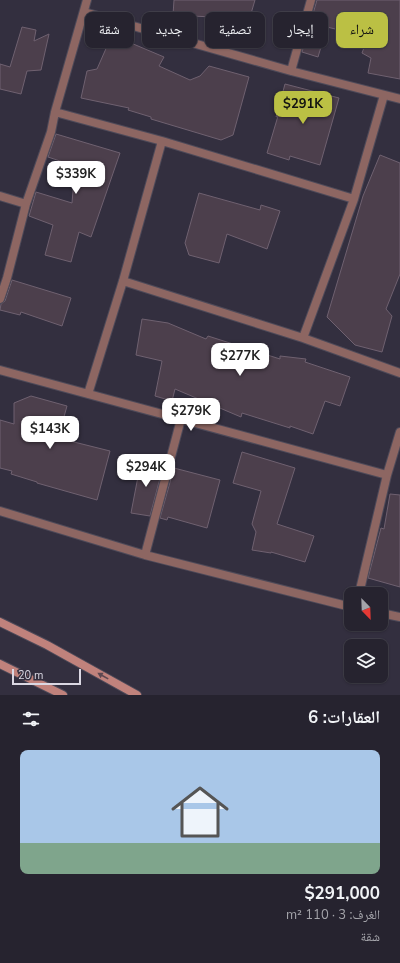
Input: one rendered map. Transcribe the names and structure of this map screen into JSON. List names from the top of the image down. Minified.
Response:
{"scale_bar":"20 m","north":"bottom right","page":{"chip":["شراء","إيجار","تصفية","جديد","شقة"],"price":["$291K","$339K","$277K","$279K","$143K","$294K"],"scale":"20 m","heading":"العقارات: 6","list":[{"name":"$291,000","note":"الغرف: 3 · 110 m² · شقة"}]}}
